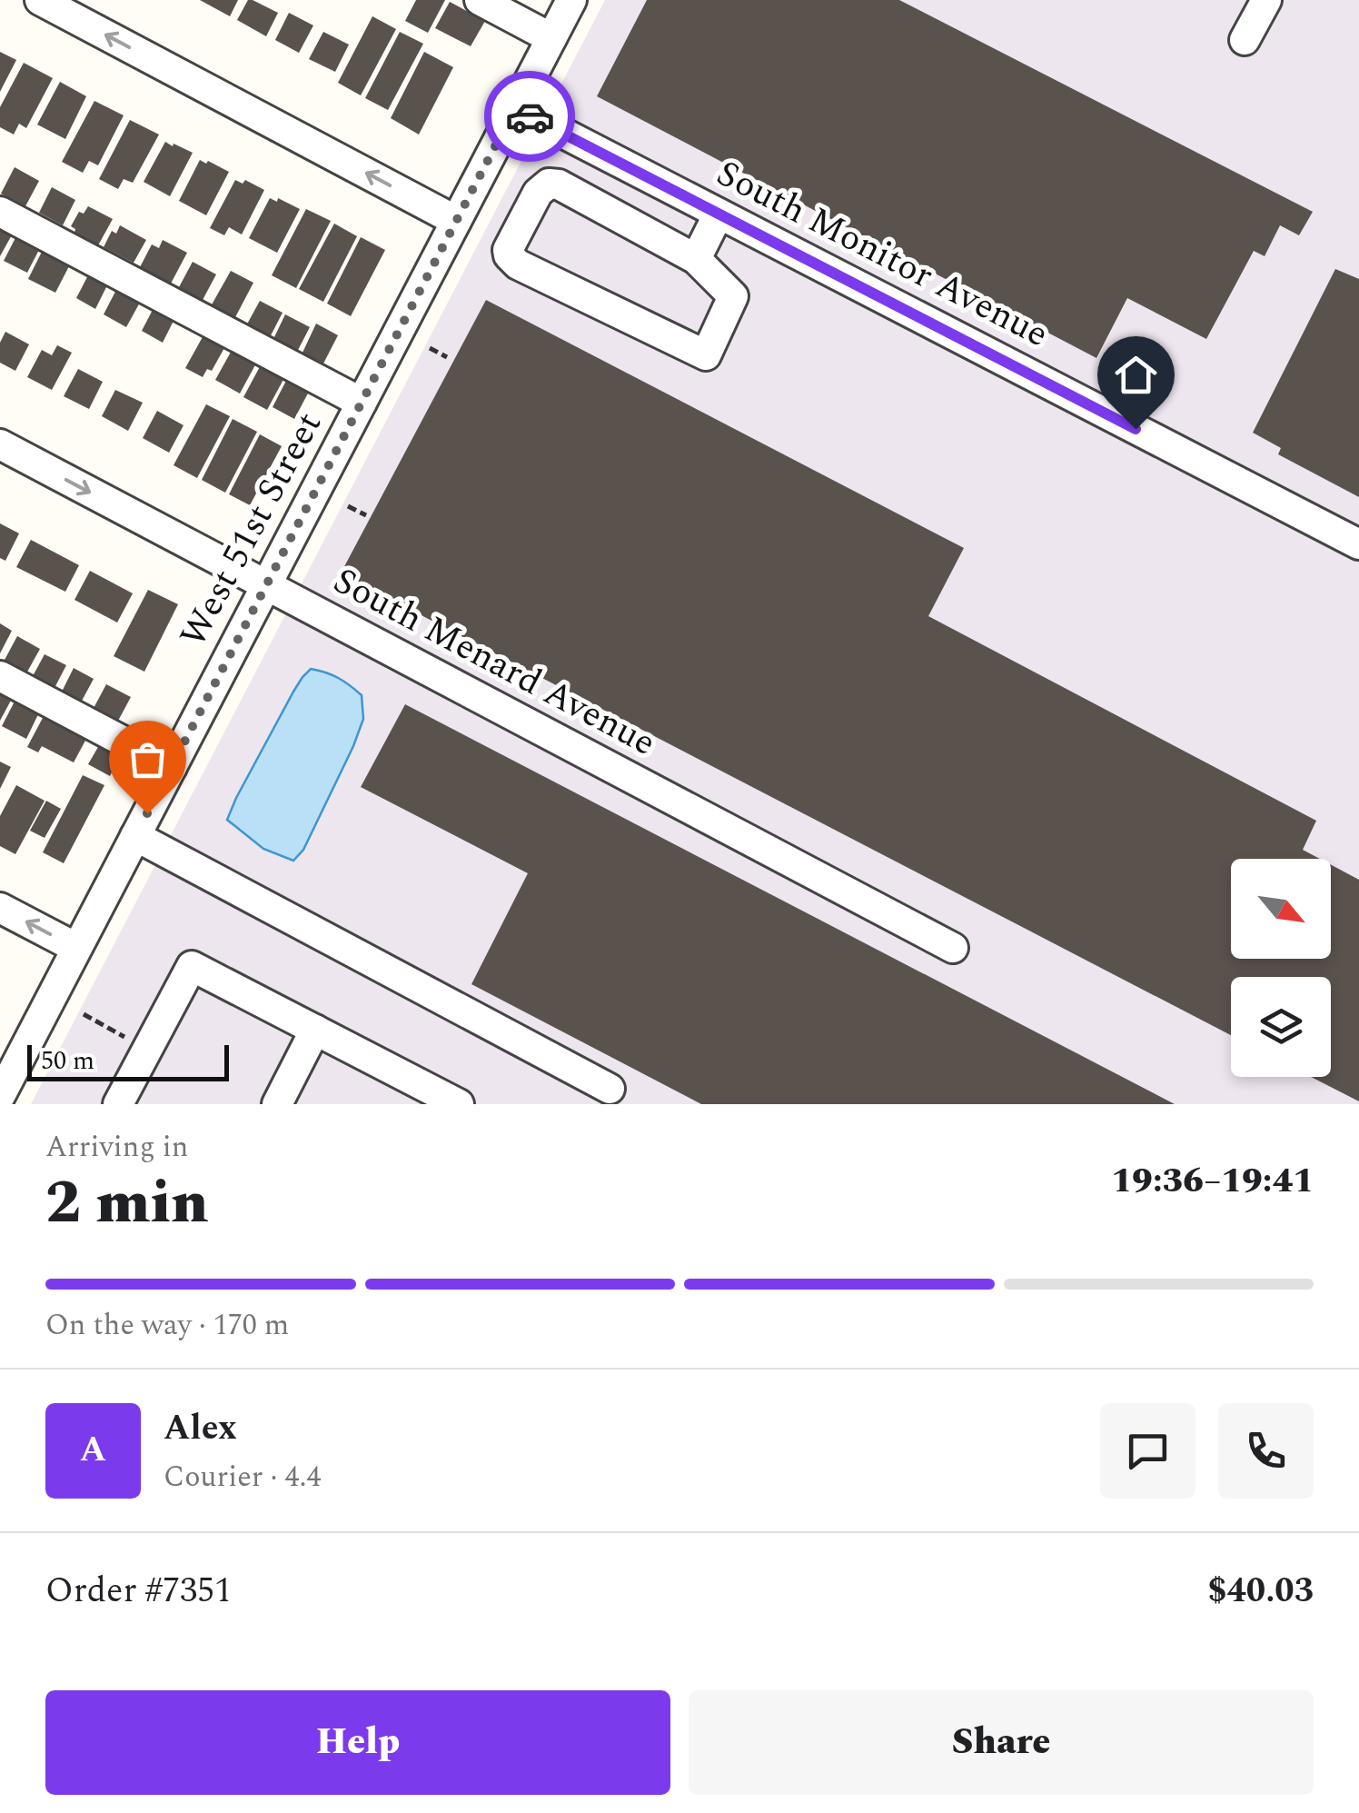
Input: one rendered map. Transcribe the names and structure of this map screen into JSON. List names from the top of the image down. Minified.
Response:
{"streets":{"street":["South Monitor Avenue","West 51st Street","South Menard Avenue"]},"crossings":[["South Monitor Avenue","West 51st Street"],["West 51st Street","South Menard Avenue"]],"scale_bar":"50 m","north":"bottom right","page":{"scale":"50 m","heading":["2 min","Arriving in","19:36–19:41"],"panel":["Alex","Courier · 4.4","Order #7351","$40.03"],"bar":"On the way · 170 m","round":"A","buttons":["Help","Share"]}}
